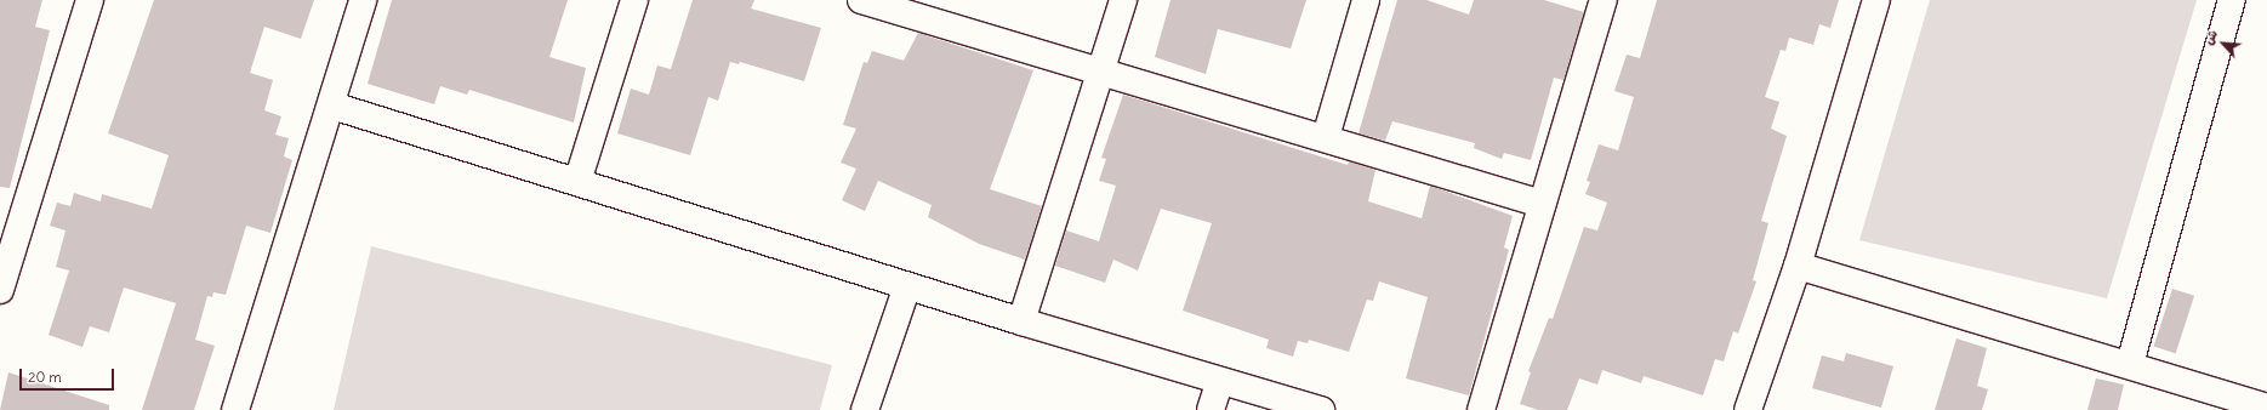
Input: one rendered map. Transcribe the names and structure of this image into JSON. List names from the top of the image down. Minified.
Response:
{"scale_bar":"20 m","north":"top left"}
